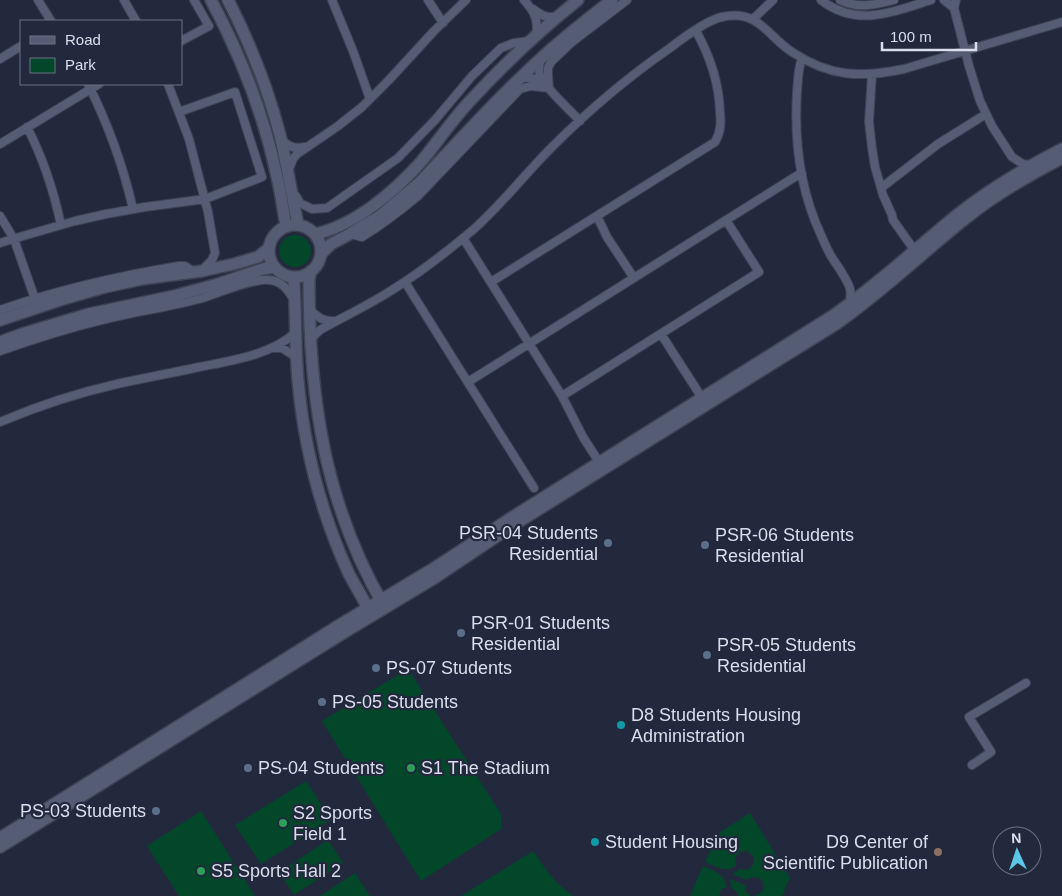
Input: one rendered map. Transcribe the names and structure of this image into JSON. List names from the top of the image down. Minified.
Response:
{"places":["PSR-04 Students Residential","PSR-06 Students Residential","PSR-01 Students Residential","PSR-05 Students Residential","PS-07 Students","PS-05 Students","D8 Students Housing Administration","PS-04 Students","S1 The Stadium","PS-03 Students","S2 Sports Field 1","Student Housing","D9 Center of Scientific Publication","S5 Sports Hall 2"],"legend":["Road","Park"],"scale_bar":"100 m","north":"top"}
